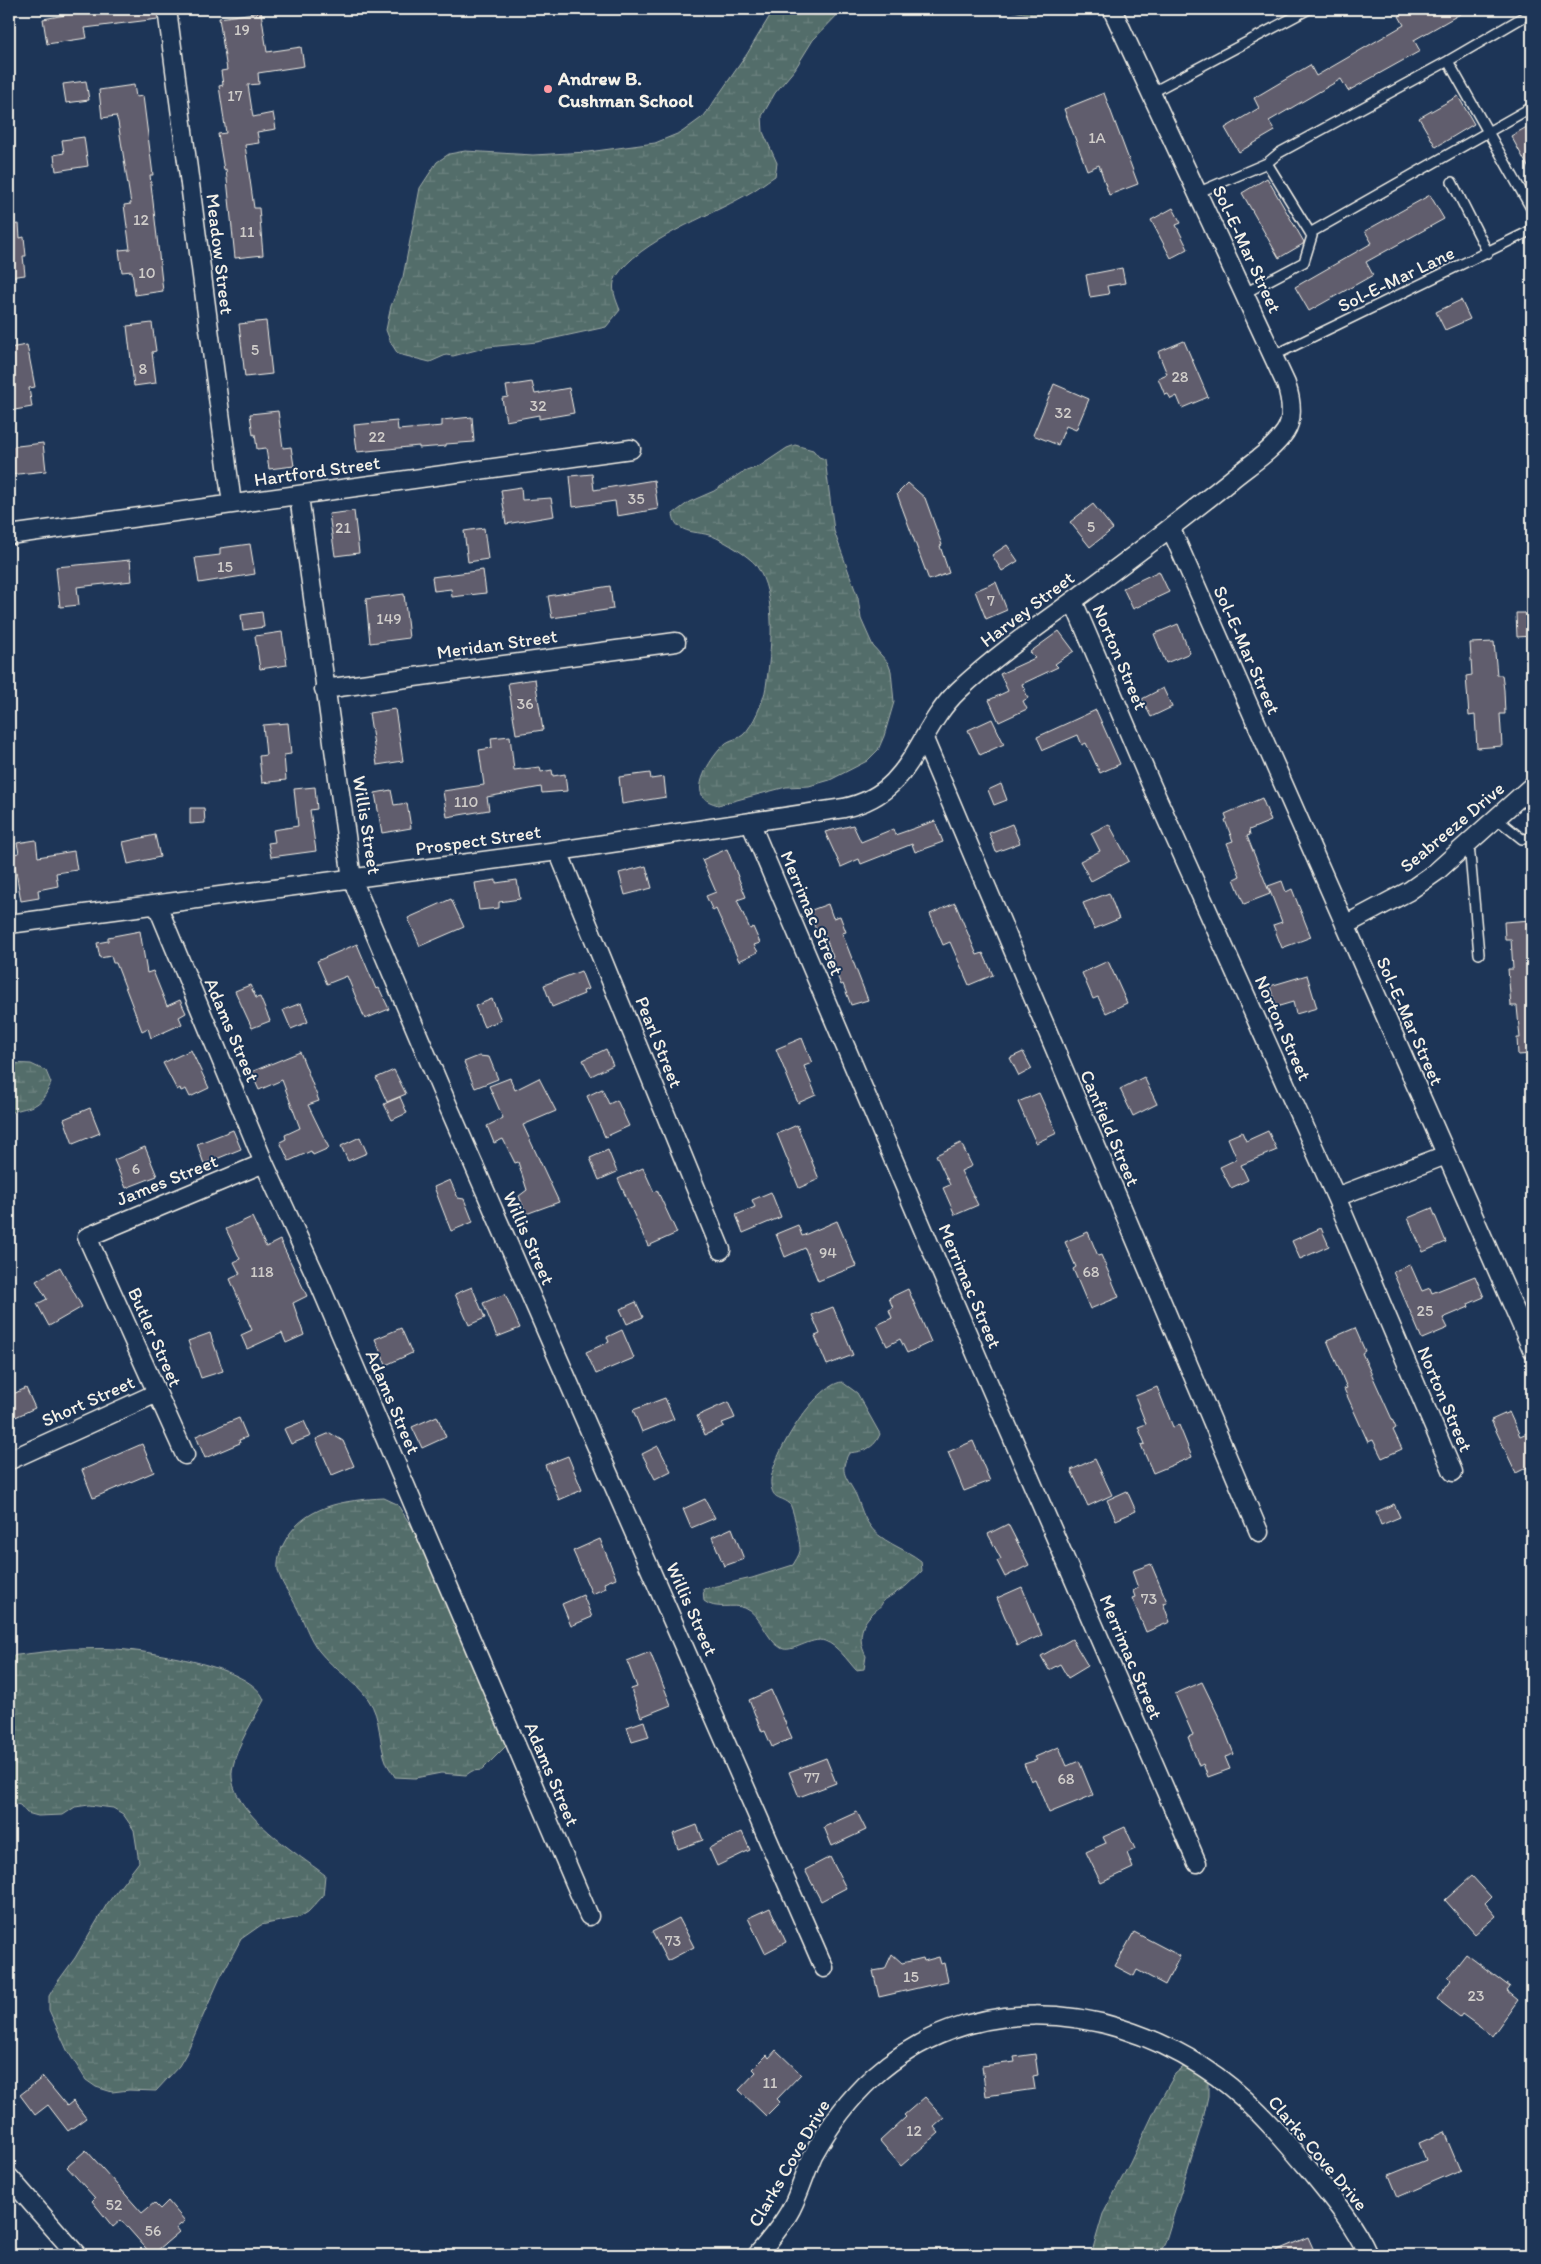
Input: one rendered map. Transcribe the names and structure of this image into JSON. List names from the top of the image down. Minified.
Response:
{"streets":{"street":["Sol-E-Mar Street","Meadow Street","Hartford Street","Harvey Street","Meridan Street","Norton Street","Willis Street","Seabreeze Drive","Prospect Street","Merrimac Street","Adams Street","Pearl Street","Canfield Street","James Street","Butler Street","Short Street","Clarks Cove Drive"],"lane":["Sol-E-Mar Lane"]},"crossings":[["Sol-E-Mar Street","Sol-E-Mar Lane"],["Sol-E-Mar Street","Harvey Street"],["Sol-E-Mar Street","Seabreeze Drive"],["Meadow Street","Hartford Street"],["Hartford Street","Willis Street"],["Harvey Street","Norton Street"],["Harvey Street","Prospect Street"],["Harvey Street","Canfield Street"],["Meridan Street","Willis Street"],["Willis Street","Prospect Street"],["Prospect Street","Merrimac Street"],["Prospect Street","Adams Street"],["Prospect Street","Pearl Street"],["Prospect Street","Canfield Street"],["Adams Street","James Street"],["James Street","Butler Street"],["Butler Street","Short Street"]],"places":["Andrew B. Cushman School"],"house_numbers":["19","17","1A","12","11","10","5","8","28","32","32","22","35","5","21","15","7","149","36","110","6","94","118","68","25","73","77","68","73","15","23","11","12","52","56"]}
